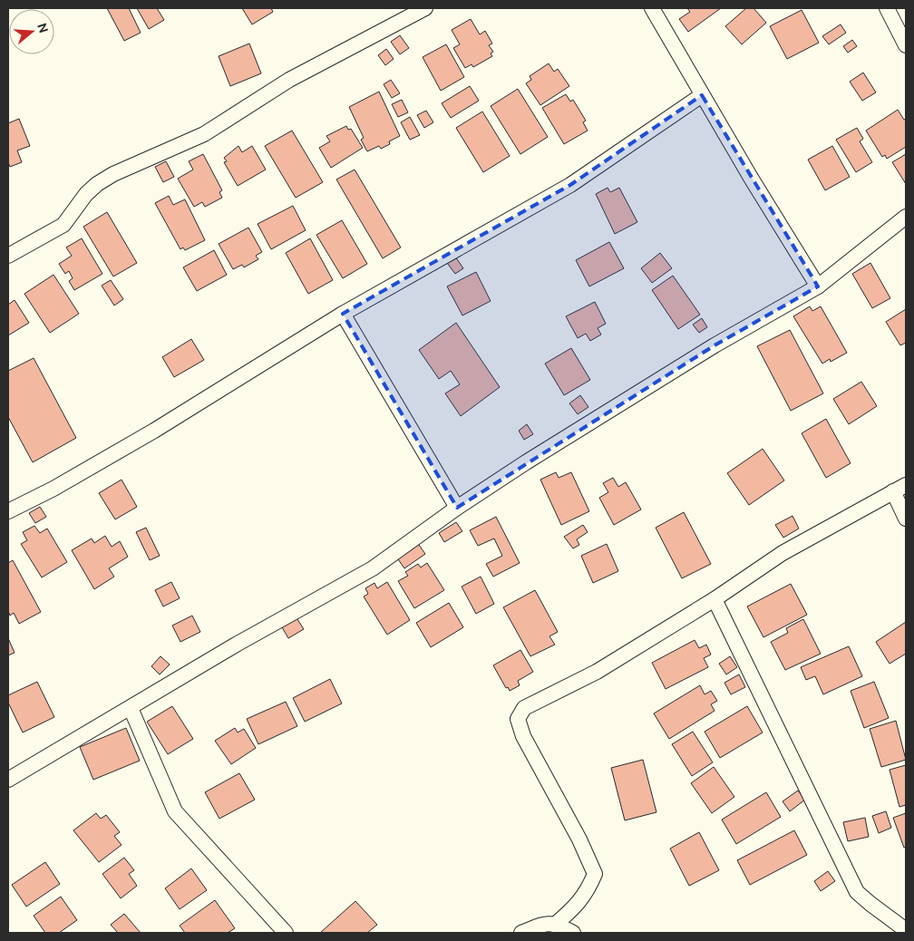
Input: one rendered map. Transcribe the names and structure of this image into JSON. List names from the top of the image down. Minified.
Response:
{"north":"right"}
